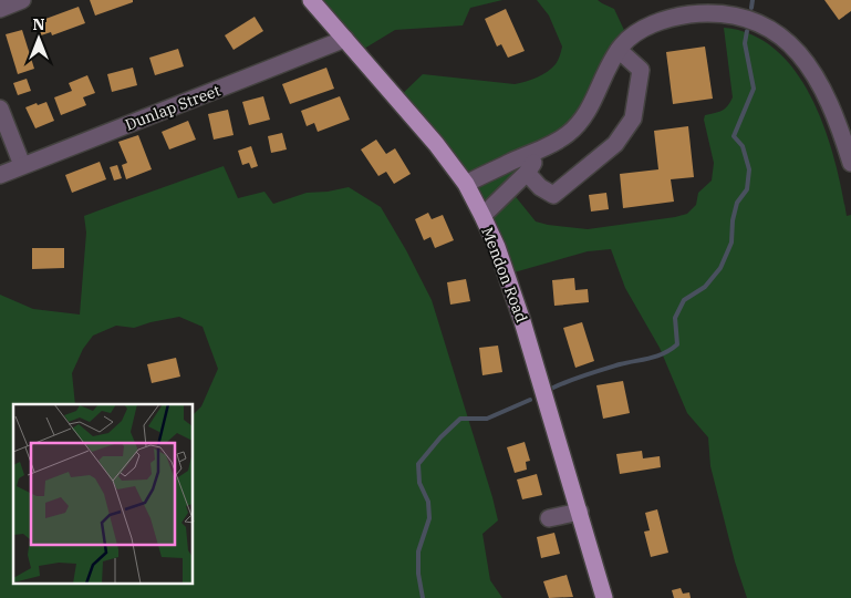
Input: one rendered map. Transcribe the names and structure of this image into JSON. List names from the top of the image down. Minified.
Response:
{"streets":{"main road":["Mendon Road"],"street":["Dunlap Street"]},"crossings":[["Dunlap Street","Mendon Road"]],"north":"top"}
